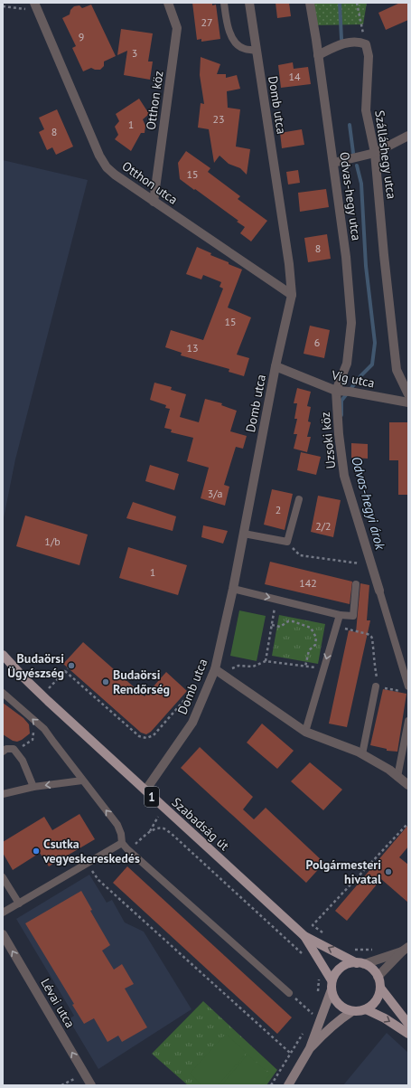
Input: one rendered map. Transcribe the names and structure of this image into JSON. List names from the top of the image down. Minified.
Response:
{"streets":{"main road":["1","Szabadság út"],"street":["Otthon köz","Domb utca","Szálláshegy utca","Otthon utca","Odvas-hegy utca","Víg utca","Uzsoki köz","Lévai utca"]},"crossings":[["Otthon köz","Otthon utca"],["Domb utca","Otthon utca"],["Domb utca","Víg utca"],["Domb utca","Szabadság út"],["Odvas-hegy utca","Víg utca"],["Odvas-hegy utca","Uzsoki köz"],["Víg utca","Uzsoki köz"],["1","Szabadság út"]],"one_way":["Lévai utca"],"water":["Odvas-hegyi árok"],"places":["Budaörsi Ügyészség","Budaörsi Rendőrség","Csutka vegyeskereskedés","Polgármesteri hivatal"],"house_numbers":["27","9","3","14","23","1","8","15","8","15","6","13","3/a","2","2/2","1/b","1","142"]}
